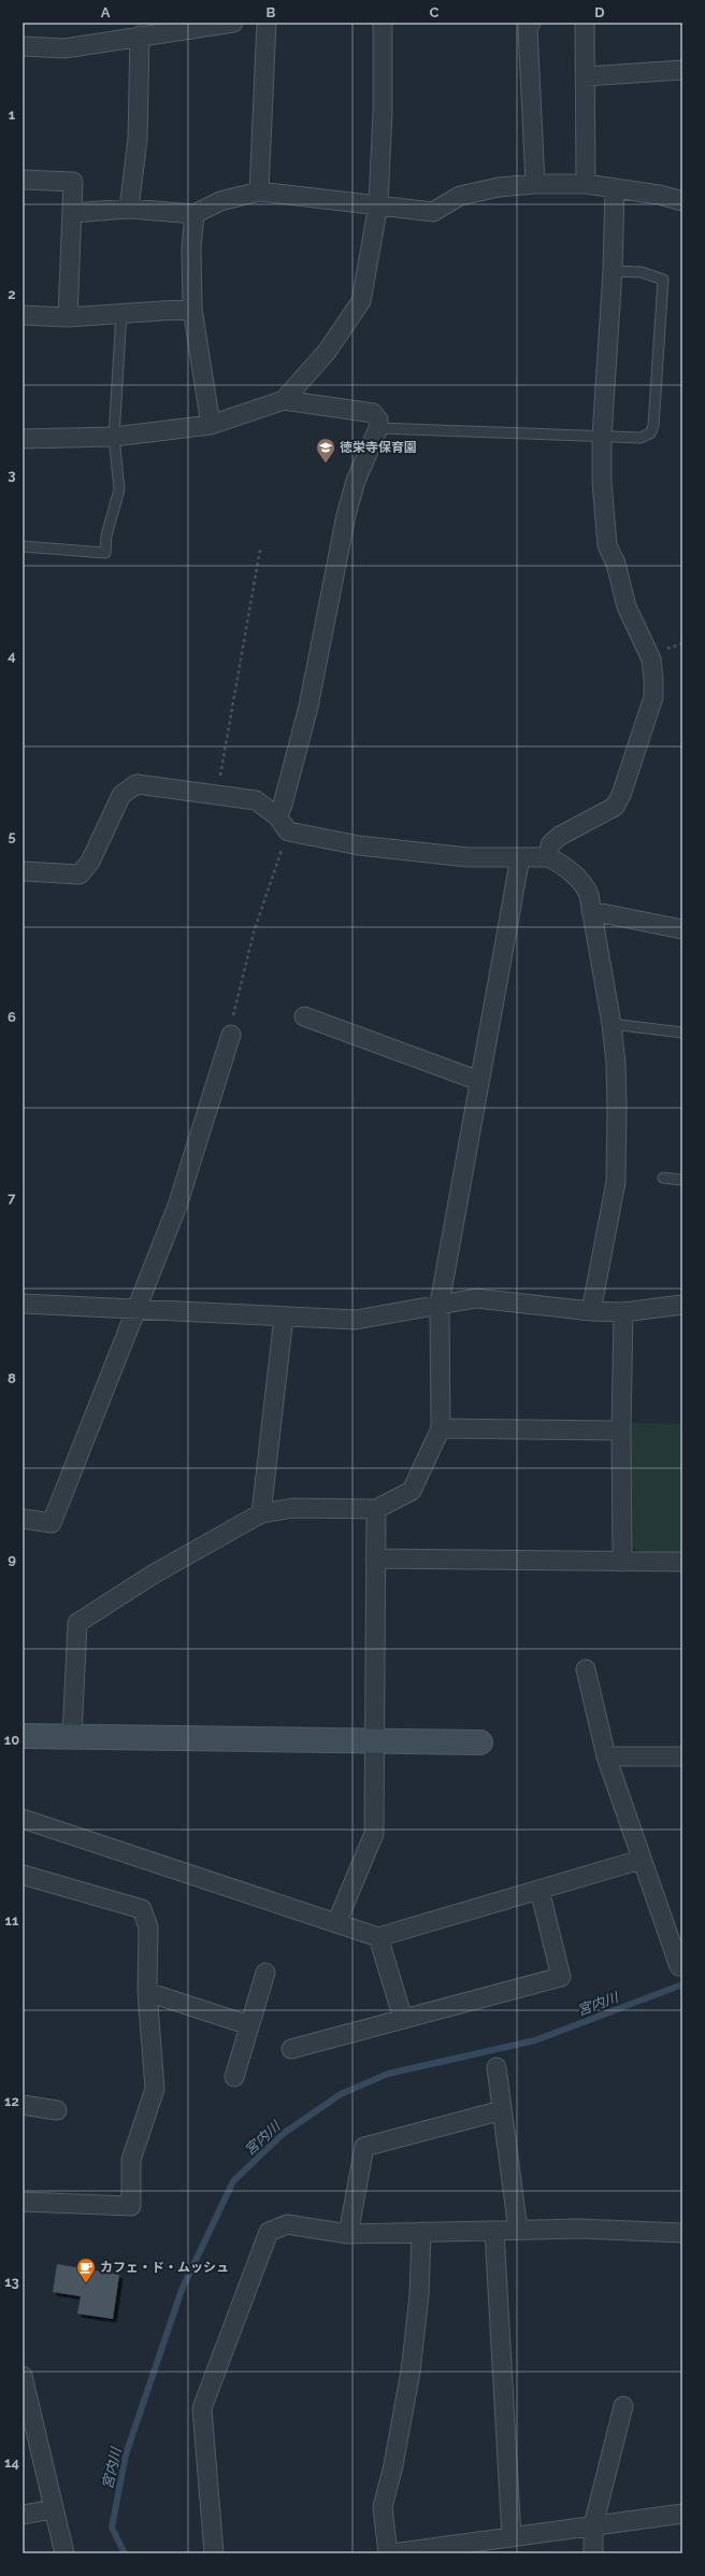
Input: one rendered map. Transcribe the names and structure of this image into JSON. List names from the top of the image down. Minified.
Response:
{"water":["宮内川"],"places":{"school or university":["徳栄寺保育園"],"cafe":["カフェ・ド・ムッシュ"]},"grid":{"columns":["A","B","C","D"],"rows":["1","2","3","4","5","6","7","8","9","10","11","12","13","14"]}}
